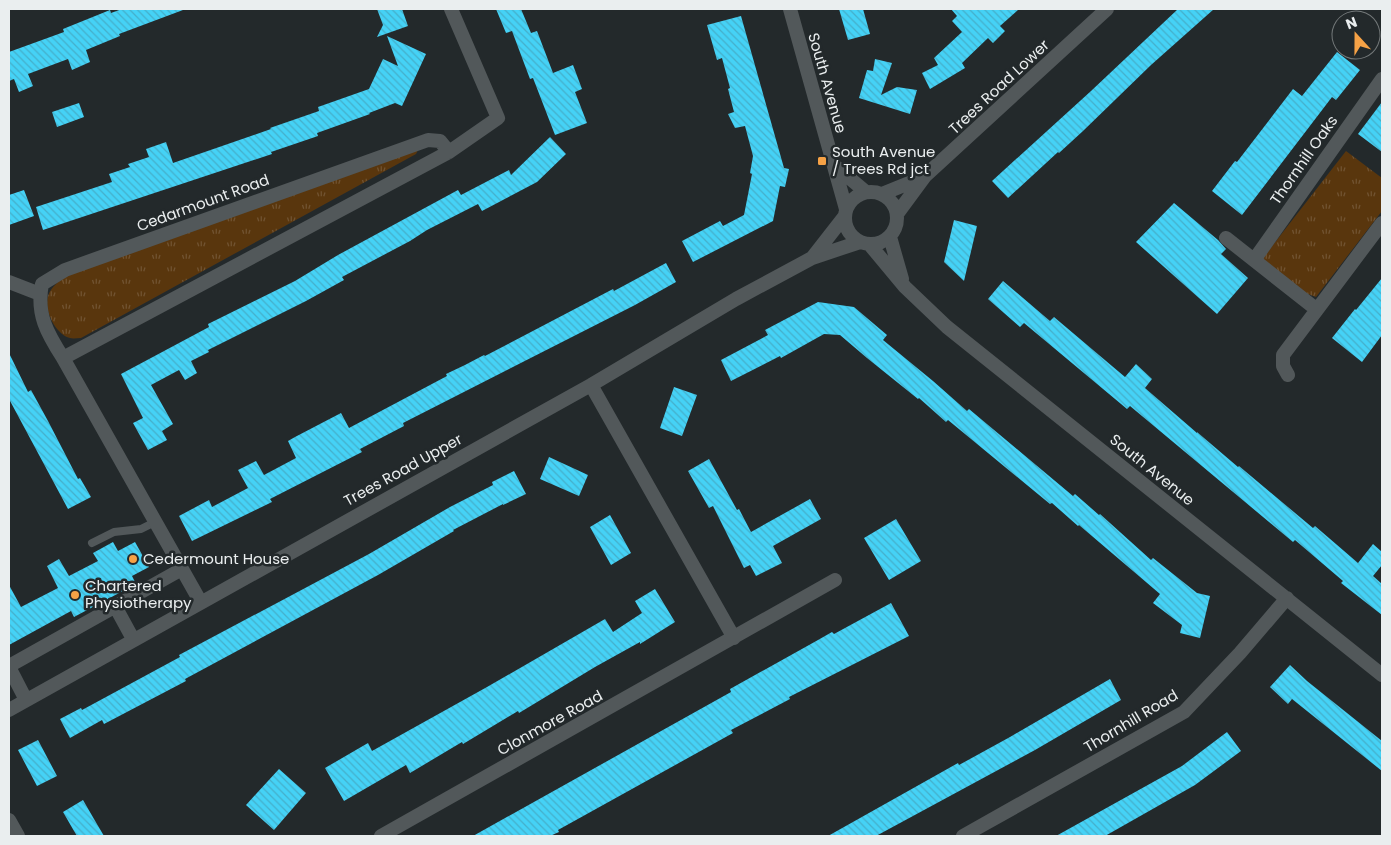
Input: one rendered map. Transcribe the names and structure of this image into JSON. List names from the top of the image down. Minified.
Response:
{"streets":{"street":["South Avenue","Trees Road Lower","Thornhill Oaks","Cedarmount Road","Trees Road Upper","Thornhill Road","Clonmore Road"]},"crossings":[["South Avenue","Trees Road Lower"],["South Avenue","Thornhill Road"]],"places":{"transit":["South Avenue / Trees Rd jct"],"other":["Cedermount House","Chartered Physiotherapy"]},"north":"top"}
